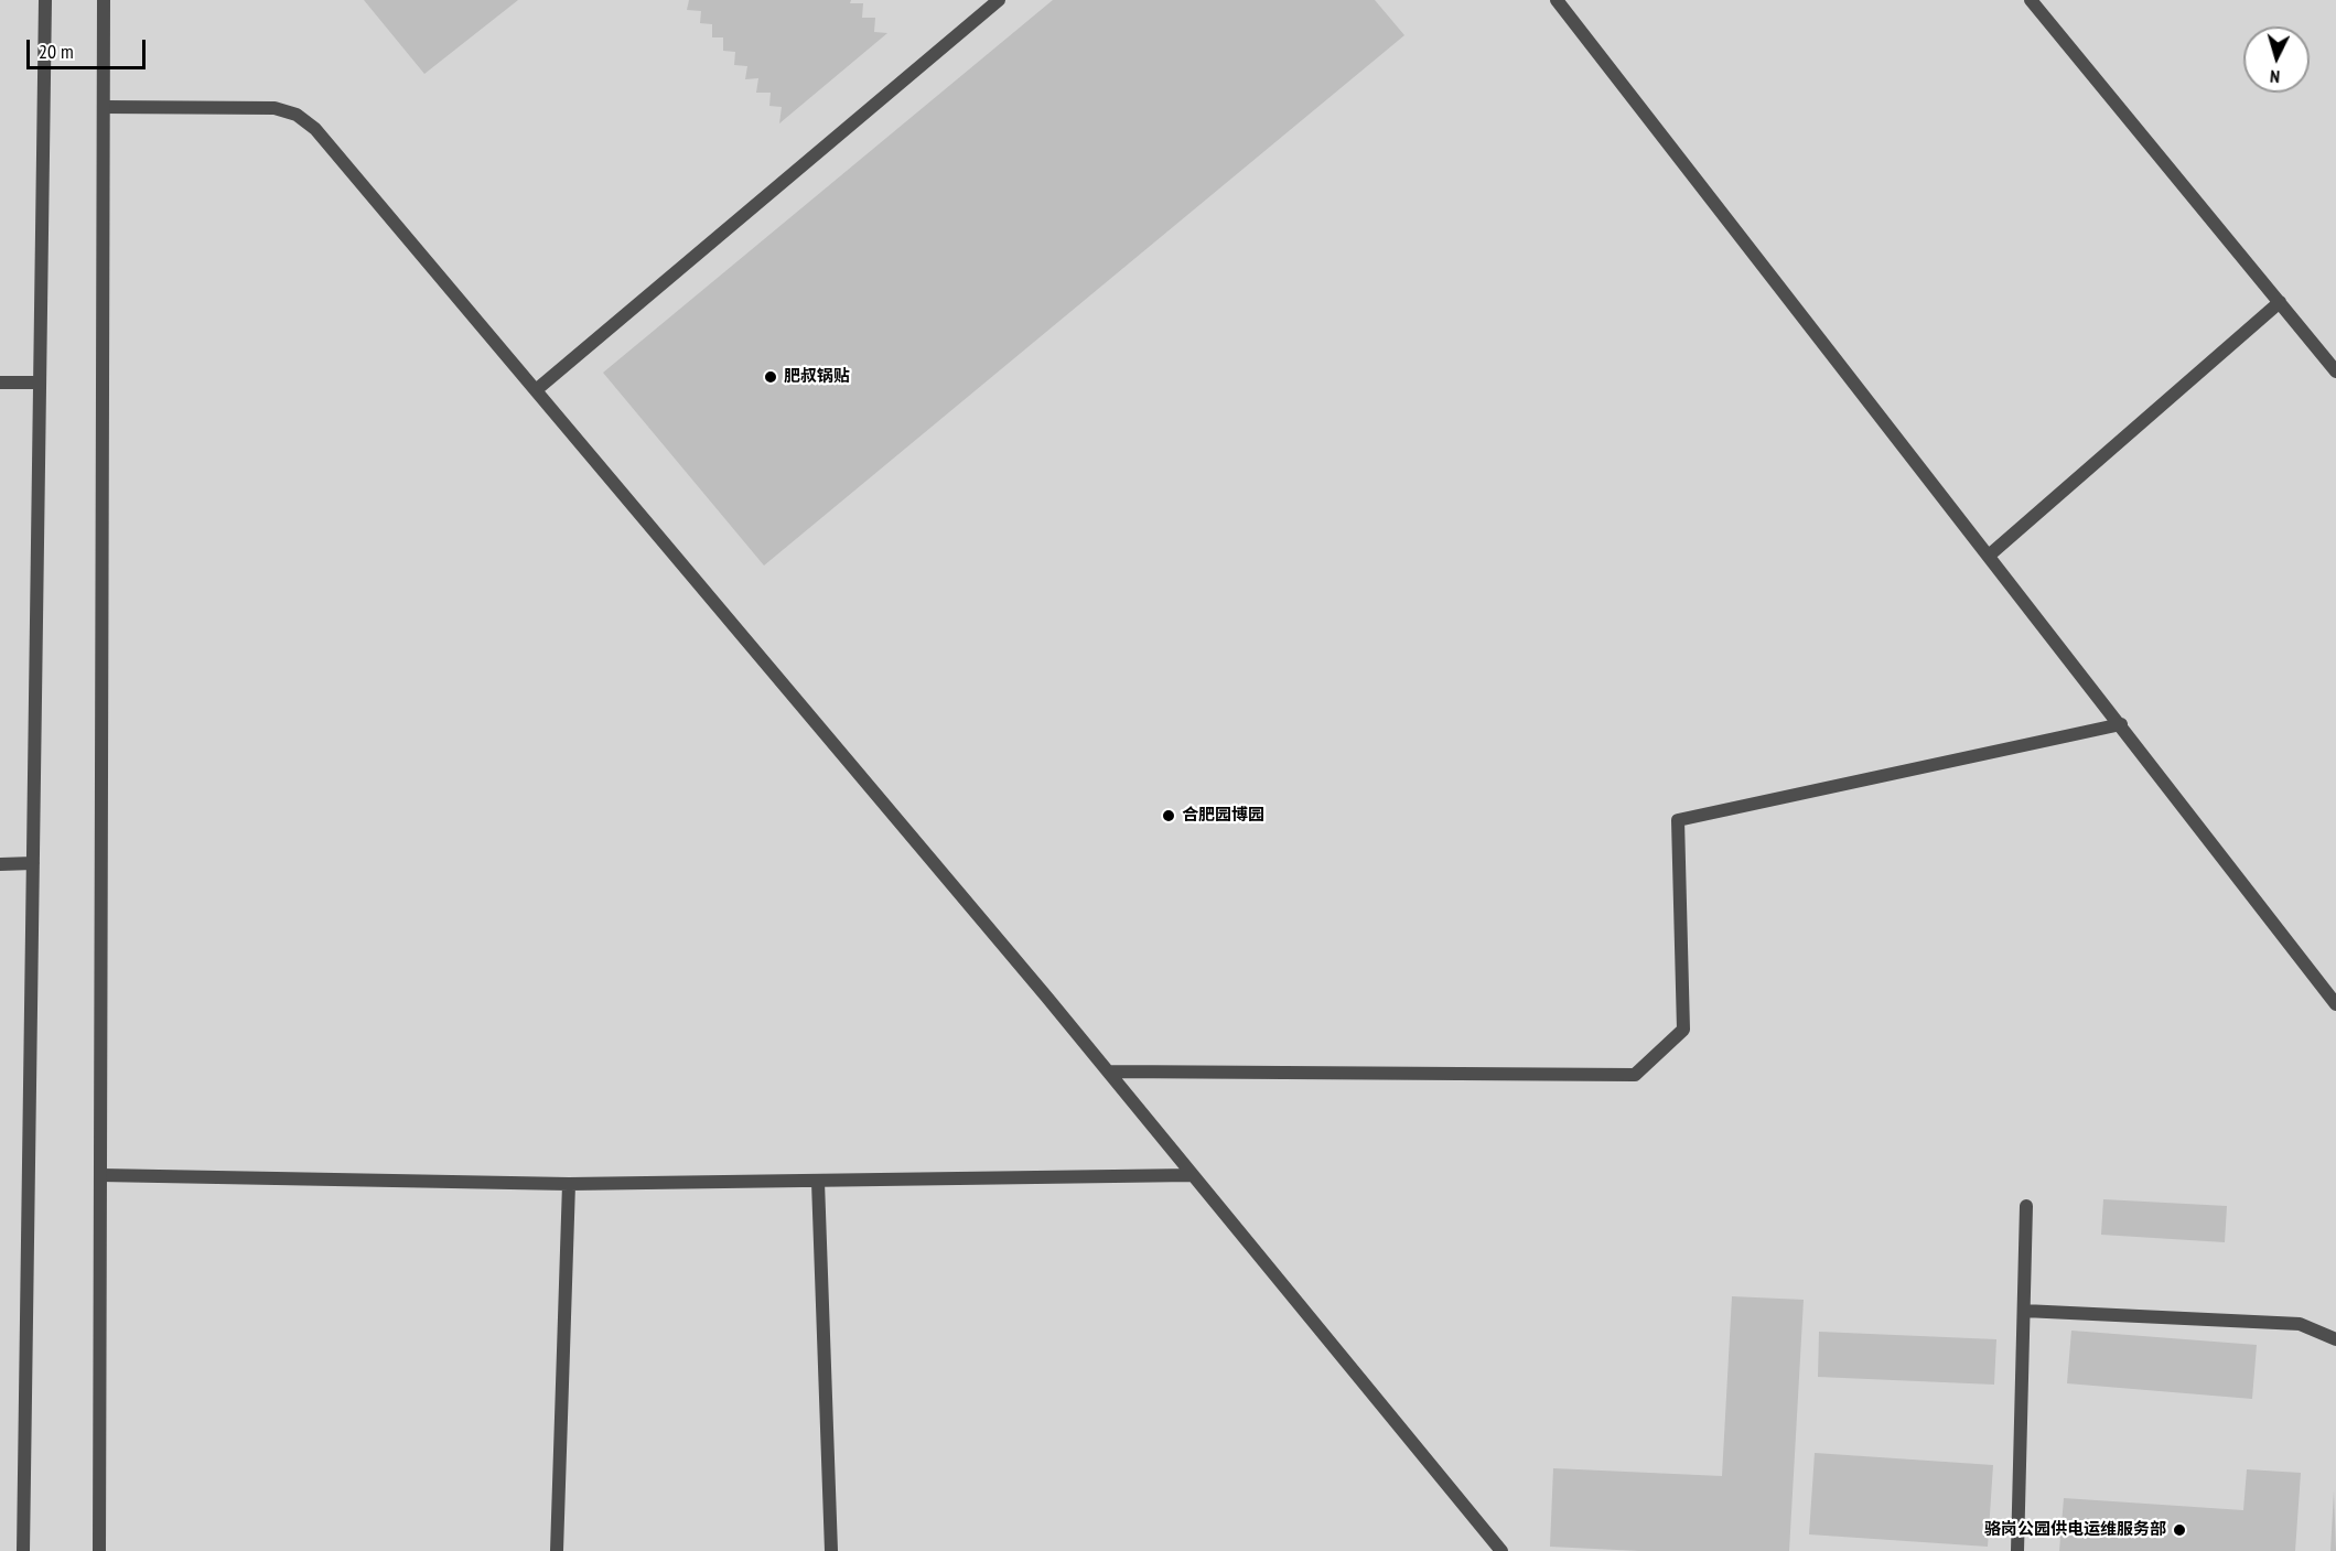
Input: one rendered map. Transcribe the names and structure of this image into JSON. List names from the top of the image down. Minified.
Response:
{"places":["肥叔锅贴","合肥园博园","骆岗公园供电运维服务部"],"scale_bar":"20 m","north":"bottom"}
